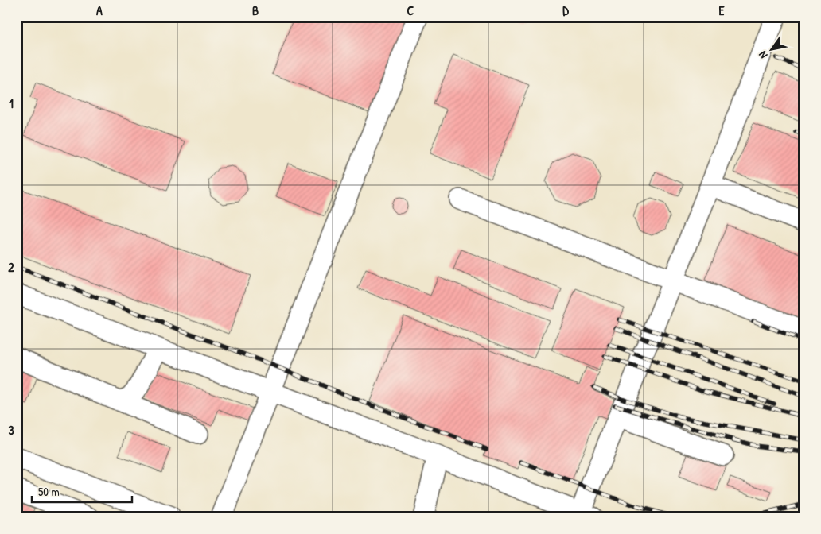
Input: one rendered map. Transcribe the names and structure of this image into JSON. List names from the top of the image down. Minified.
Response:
{"scale_bar":"50 m","north":"bottom left","grid":{"columns":["A","B","C","D","E"],"rows":["1","2","3"]}}
